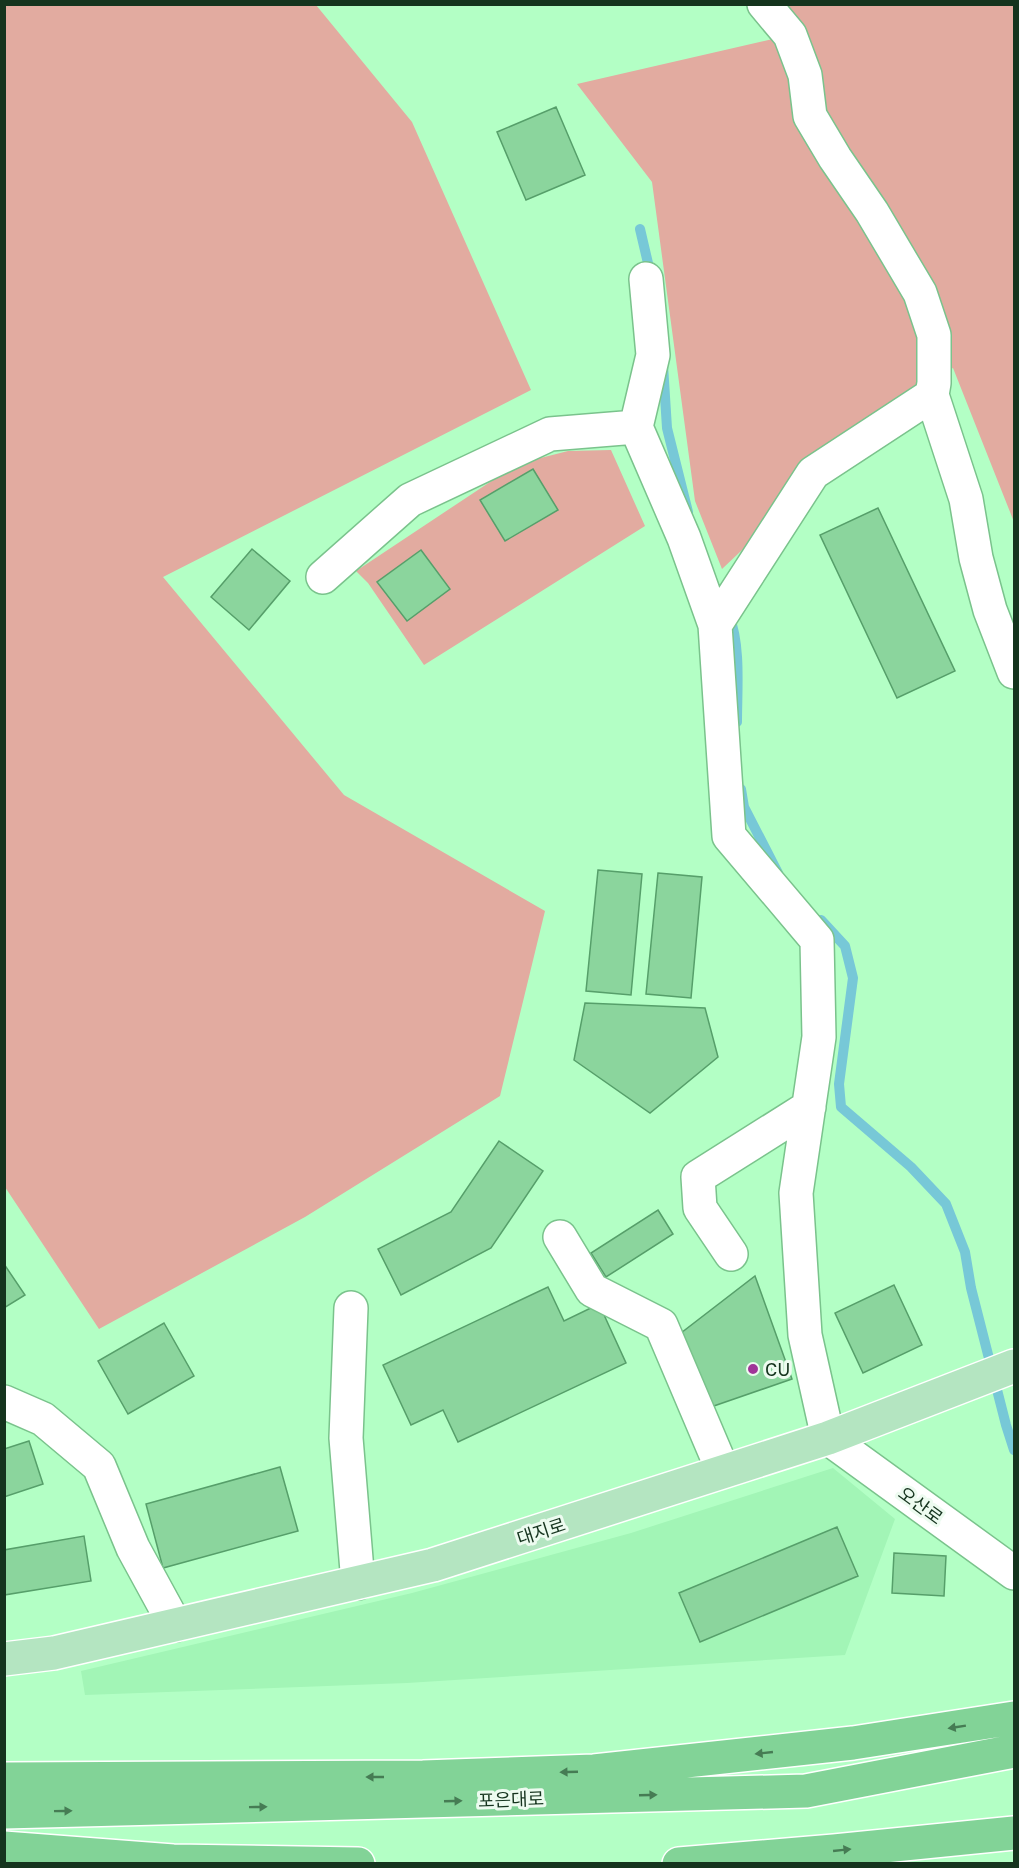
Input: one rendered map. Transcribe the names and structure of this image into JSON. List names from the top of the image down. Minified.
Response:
{"streets":{"highway":["포은대로"],"main road":["대지로"],"street":["오산로"]},"crossings":[["오산로","대지로"]],"places":["CU"]}
